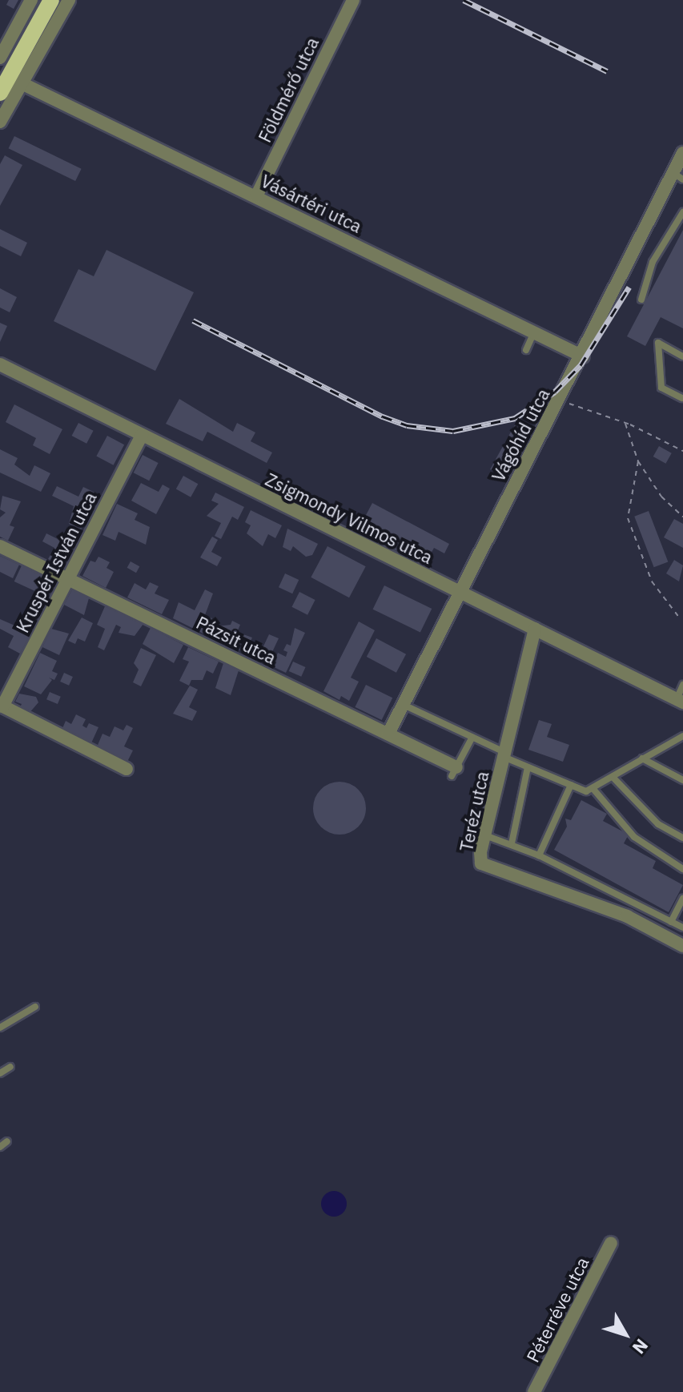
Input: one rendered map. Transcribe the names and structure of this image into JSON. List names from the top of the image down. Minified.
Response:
{"streets":{"street":["Földmérő utca","Vásártéri utca","Vágóhíd utca","Zsigmondy Vilmos utca","Kruspér István utca","Pázsit utca","Teréz utca","Péterréve utca"]},"crossings":[["Földmérő utca","Vásártéri utca"],["Vásártéri utca","Vágóhíd utca"],["Vágóhíd utca","Zsigmondy Vilmos utca"],["Vágóhíd utca","Pázsit utca"],["Zsigmondy Vilmos utca","Kruspér István utca"],["Zsigmondy Vilmos utca","Teréz utca"],["Kruspér István utca","Pázsit utca"]],"north":"bottom right"}
